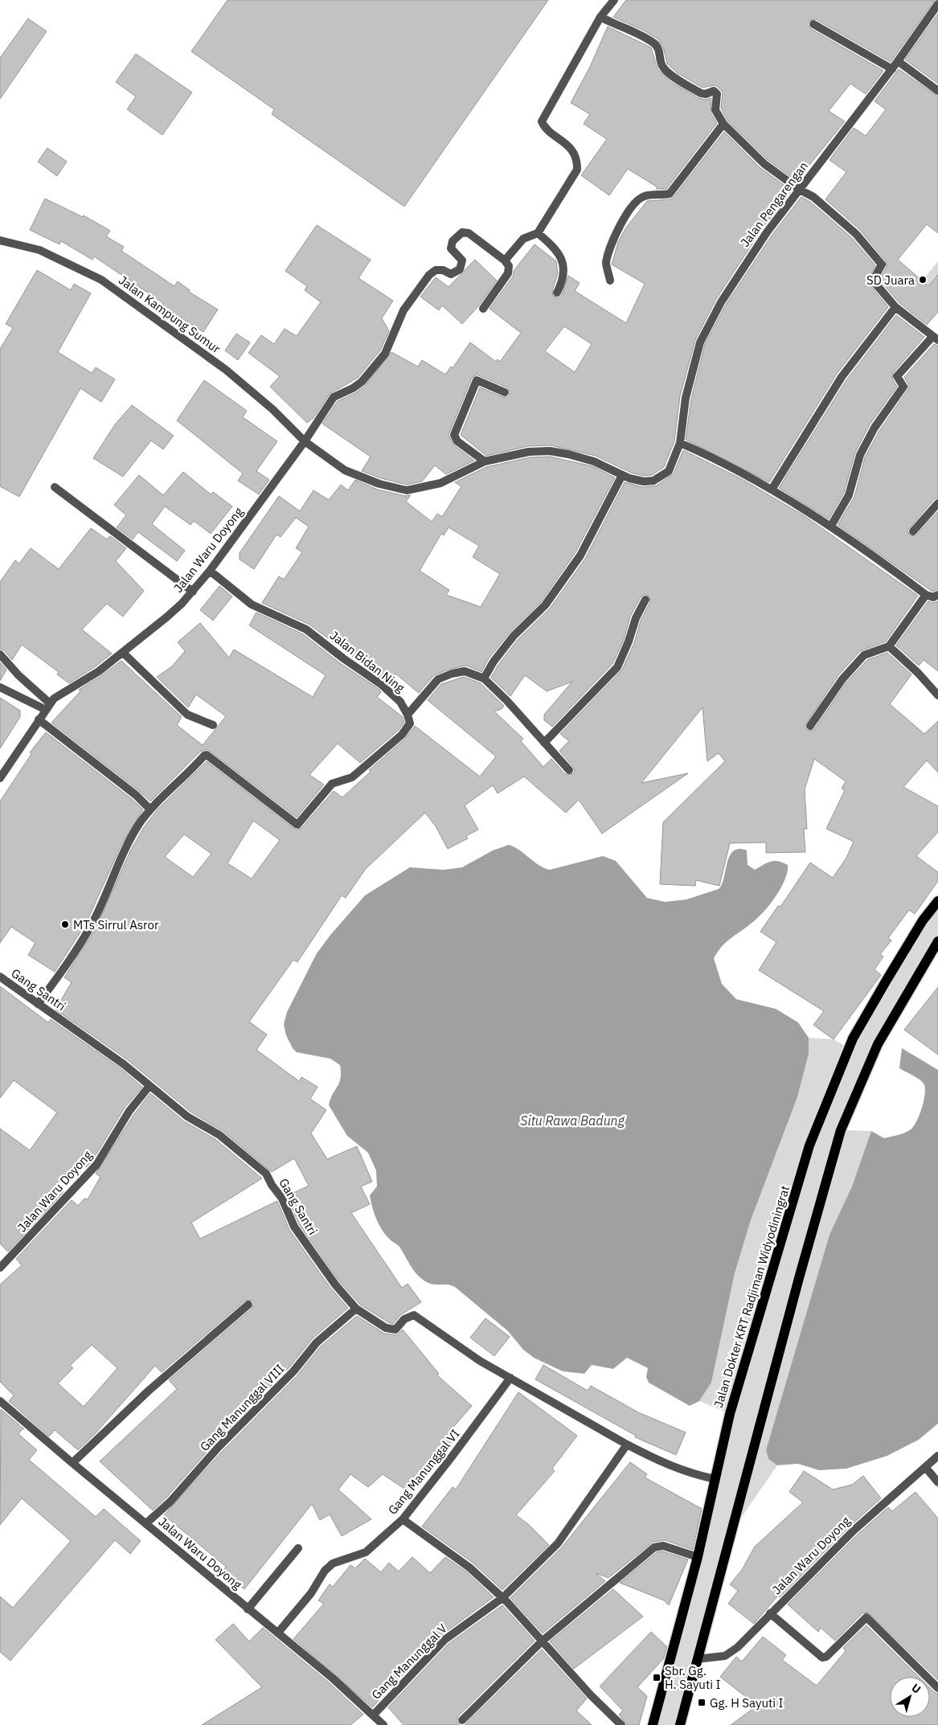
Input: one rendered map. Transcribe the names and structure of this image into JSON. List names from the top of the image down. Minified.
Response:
{"streets":{"main road":["Jalan Dokter KRT Radjiman Widyodiningrat"],"street":["Jalan Pengarengan","Jalan Kampung Sumur","Jalan Waru Doyong","Jalan Bidan Ning","Gang Santri","Gang Manunggal VIII","Gang Manunggal VI","Gang Manunggal V"]},"crossings":[["Jalan Pengarengan","Jalan Kampung Sumur"],["Jalan Kampung Sumur","Jalan Waru Doyong"],["Jalan Waru Doyong","Jalan Bidan Ning"],["Jalan Waru Doyong","Gang Santri"],["Jalan Waru Doyong","Gang Manunggal VIII"],["Jalan Waru Doyong","Gang Manunggal VI"],["Jalan Waru Doyong","Gang Manunggal V"],["Gang Santri","Gang Manunggal VIII"],["Gang Santri","Gang Manunggal VI"]],"water":["Situ Rawa Badung"],"places":{"other":["SD Juara","MTs Sirrul Asror"],"transit":["Sbr. Gg. H. Sayuti I","Gg. H Sayuti I"]},"north":"top right"}
